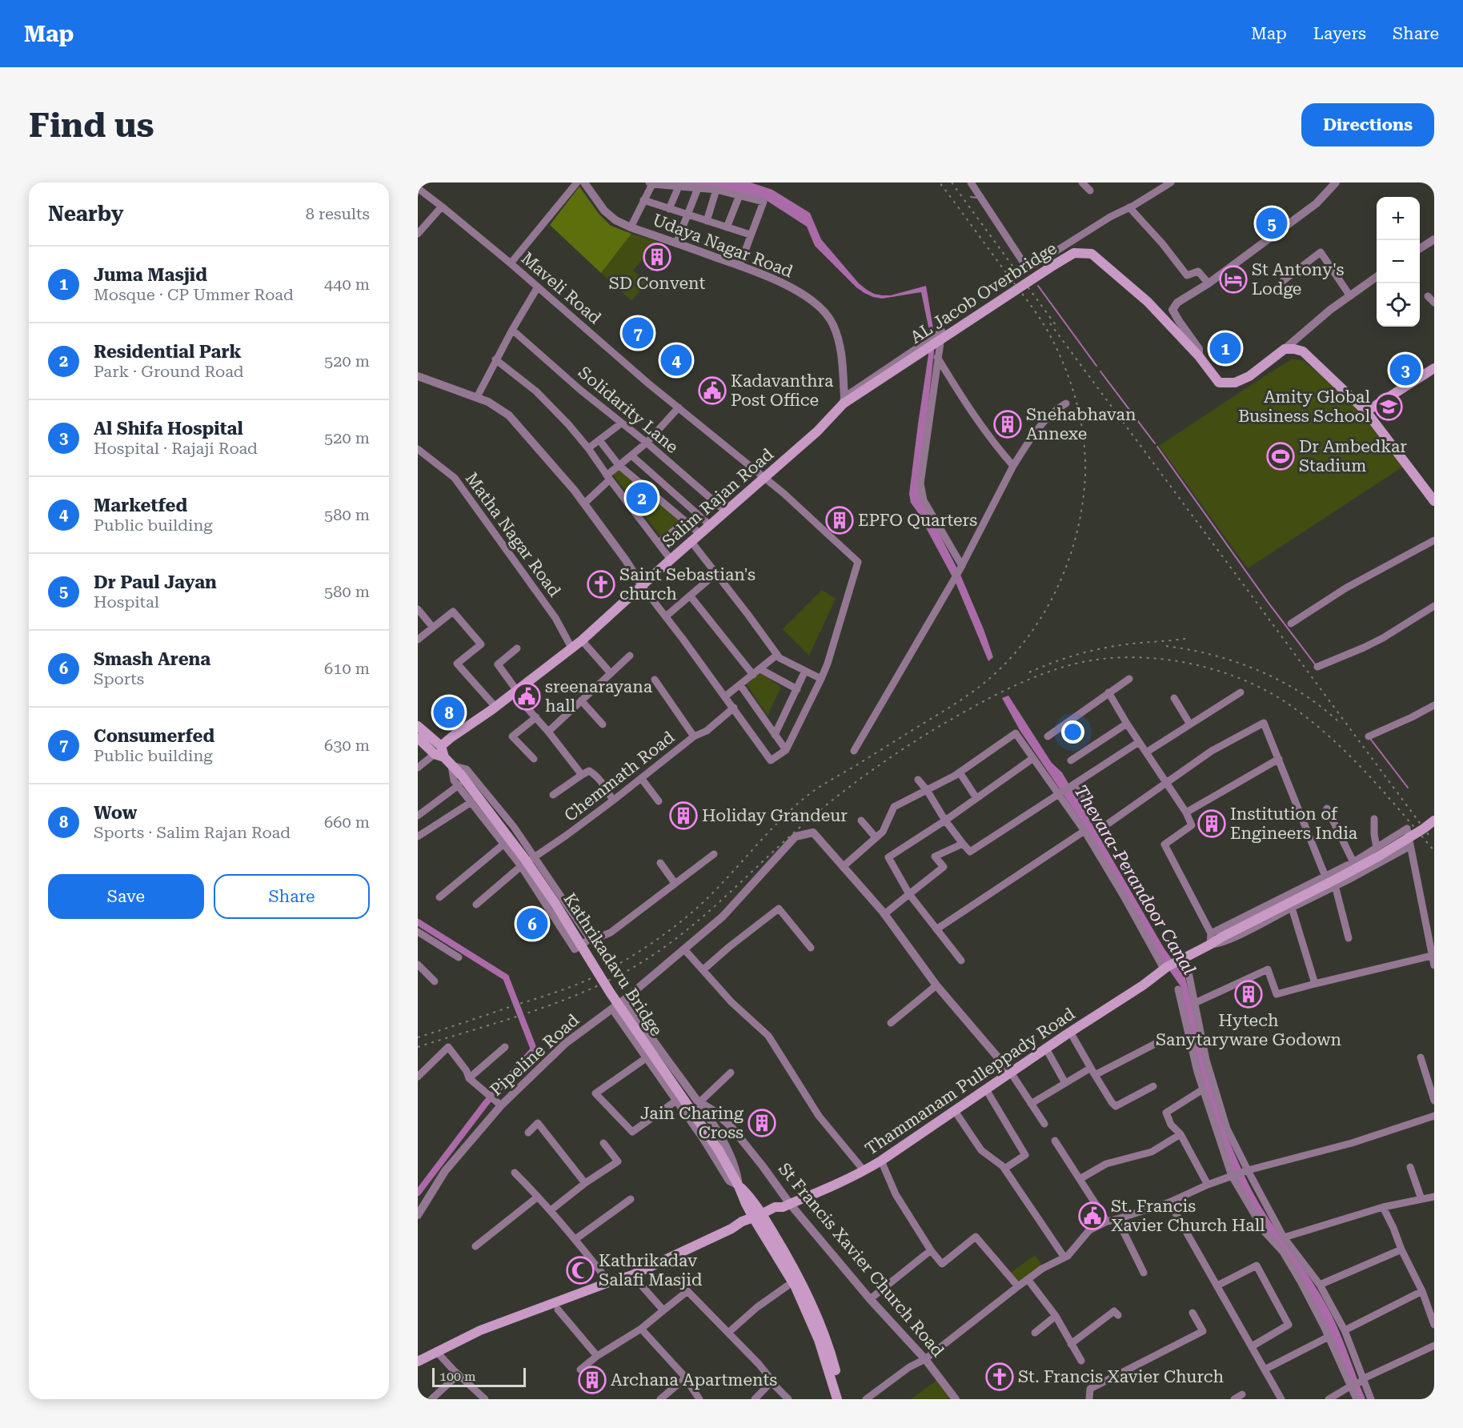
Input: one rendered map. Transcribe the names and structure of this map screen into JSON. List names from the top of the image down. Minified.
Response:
{"streets":{"main road":["AL Jacob Overbridge","Salim Rajan Road","Kathrikadavu Bridge","Thammanam Pulleppady Road"],"street":["Udaya Nagar Road","Maveli Road","Solidarity Lane","Matha Nagar Road","Chemmath Road","Pipeline Road","St Francis Xavier Church Road"]},"crossings":[["Udaya Nagar Road","AL Jacob Overbridge"],["Udaya Nagar Road","Salim Rajan Road"],["Maveli Road","Salim Rajan Road"],["AL Jacob Overbridge","Salim Rajan Road"],["Solidarity Lane","Salim Rajan Road"],["Salim Rajan Road","Matha Nagar Road"],["Kathrikadavu Bridge","Thammanam Pulleppady Road"],["Thammanam Pulleppady Road","St Francis Xavier Church Road"]],"water":["Thevara-Perandoor Canal"],"places":{"building":["SD Convent","Snehabhavan Annexe","EPFO Quarters","Holiday Grandeur","Institution of Engineers India","Hytech Sanytaryware Godown","Jain Charing Cross","Archana Apartments"],"hotel":["St Antony's Lodge"],"public building":["Kadavanthra Post Office","sreenarayana hall","St. Francis Xavier Church Hall"],"school or university":["Amity Global Business School"],"sports":["Dr Ambedkar Stadium"],"church":["Saint Sebastian's church","St. Francis Xavier Church"],"mosque":["Kathrikadav Salafi Masjid"]},"scale_bar":"100 m","page":{"header":"Map","nav":["Map","Layers","Share"],"buttons":["Directions",["Save","Share"]],"title":"Find us","heading":["Nearby","8 results"],"map_buttons":["+","−"],"pins":["5","7","1","4","3","2","8","6"],"list":[{"mark":"1","name":"Juma Masjid","note":"Mosque · CP Ummer Road","value":"440 m"},{"mark":"2","name":"Residential Park","note":"Park · Ground Road","value":"520 m"},{"mark":"3","name":"Al Shifa Hospital","note":"Hospital · Rajaji Road","value":"520 m"},{"mark":"4","name":"Marketfed","note":"Public building","value":"580 m"},{"mark":"5","name":"Dr Paul Jayan","note":"Hospital","value":"580 m"},{"mark":"6","name":"Smash Arena","note":"Sports","value":"610 m"},{"mark":"7","name":"Consumerfed","note":"Public building","value":"630 m"},{"mark":"8","name":"Wow","note":"Sports · Salim Rajan Road","value":"660 m"}],"scale":"100 m"}}
